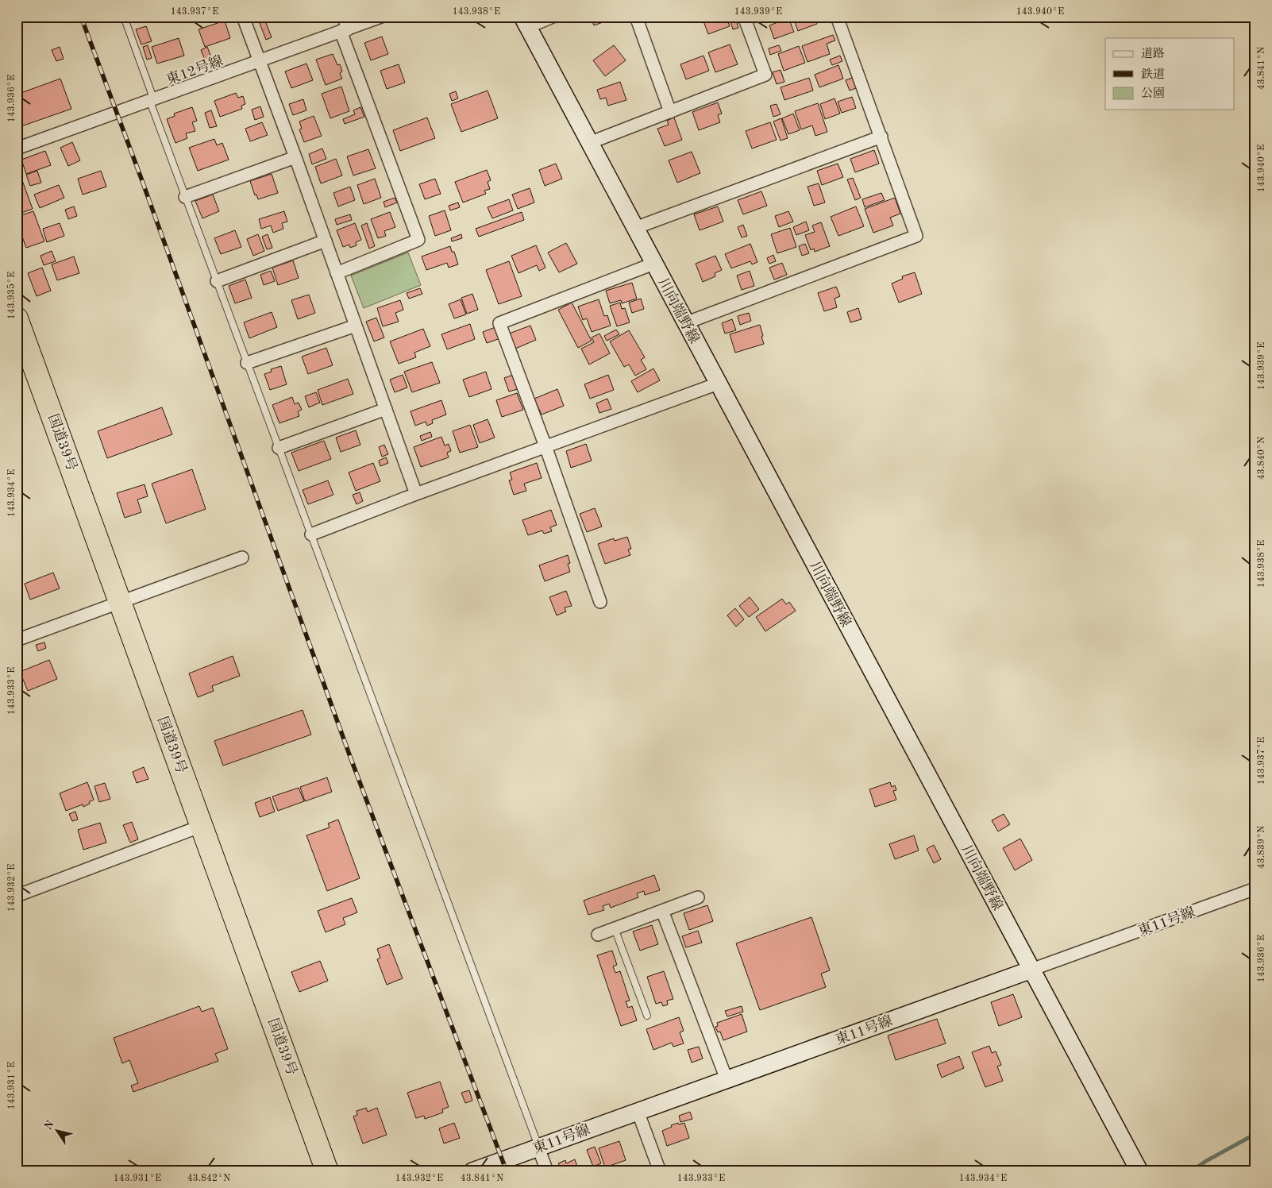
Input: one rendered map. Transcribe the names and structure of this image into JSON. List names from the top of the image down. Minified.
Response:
{"streets":{"highway":["国道39号"],"main road":["川向端野線","東11号線"],"street":["東12号線"]},"crossings":[["川向端野線","東11号線"]],"legend":["道路","鉄道","公園"],"north":"top left","coordinates":["143.937°E","143.938°E","143.939°E","143.940°E","43.841°N","143.936°E","143.935°E","43.840°N","143.934°E","143.933°E","43.839°N","143.932°E","143.931°E","43.842°N"]}
